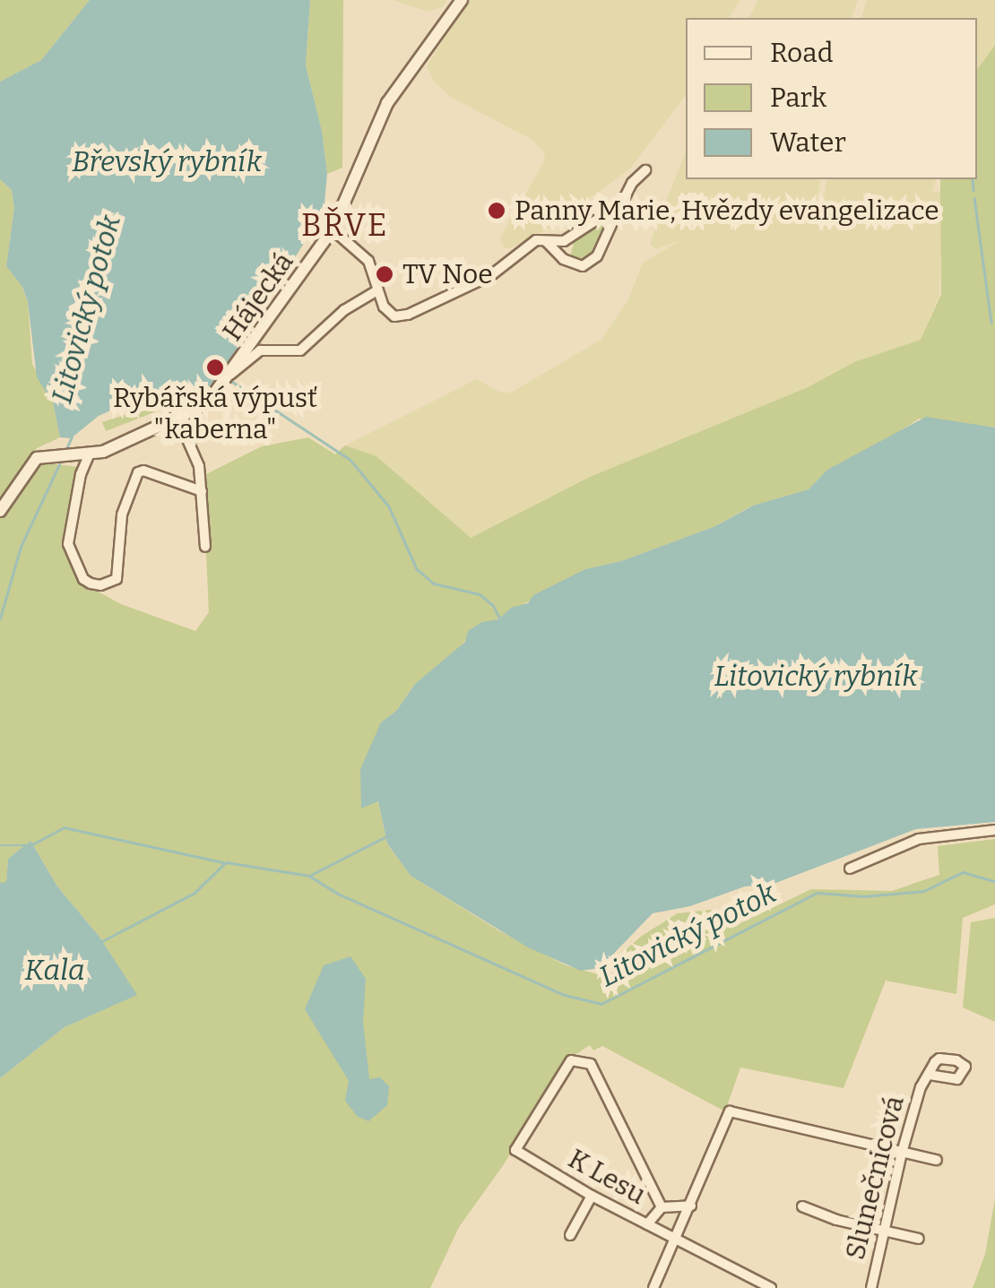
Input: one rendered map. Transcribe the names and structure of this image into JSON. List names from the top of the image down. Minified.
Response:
{"streets":{"street":["Hájecká","K Lesu","Slunečnicová"]},"districts":["BŘVE"],"water":["Břevský rybník","Litovický potok","Litovický rybník","Kala"],"places":["Panny Marie, Hvězdy evangelizace","TV Noe","Rybářská výpusť \"kaberna\""],"legend":["Road","Park","Water"]}
